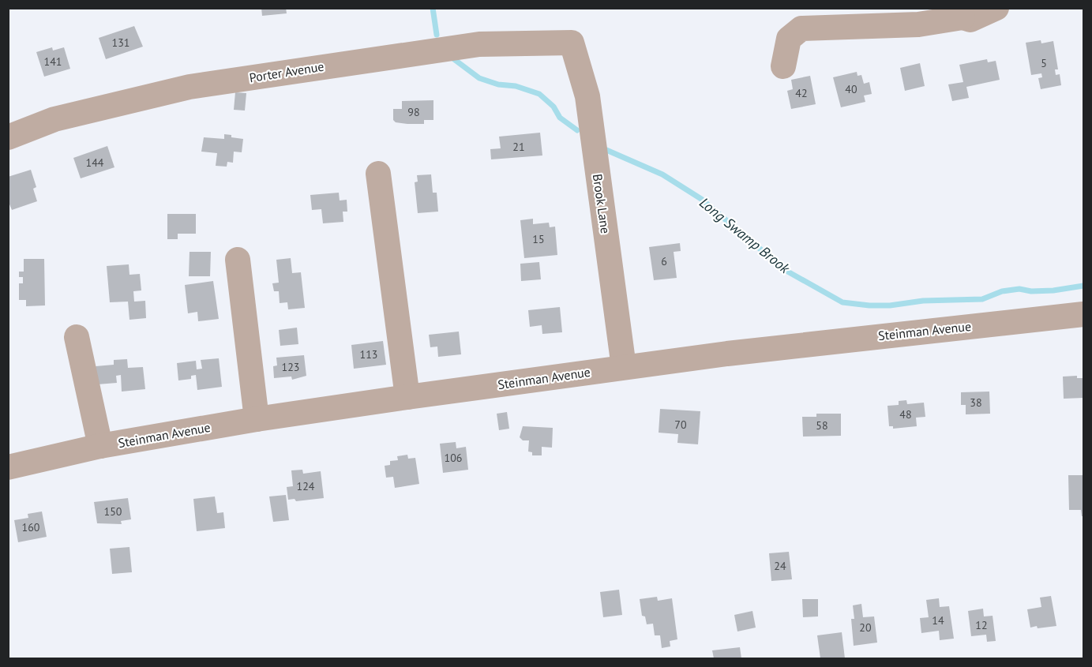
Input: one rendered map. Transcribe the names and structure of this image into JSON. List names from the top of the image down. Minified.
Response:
{"streets":{"street":["Porter Avenue","Brook Lane","Steinman Avenue"]},"crossings":[["Porter Avenue","Brook Lane"],["Brook Lane","Steinman Avenue"]],"water":["Long Swamp Brook"],"house_numbers":["131","141","5","40","42","98","21","144","15","6","113","123","38","48","70","58","106","124","150","160","24","14","12","20"]}
